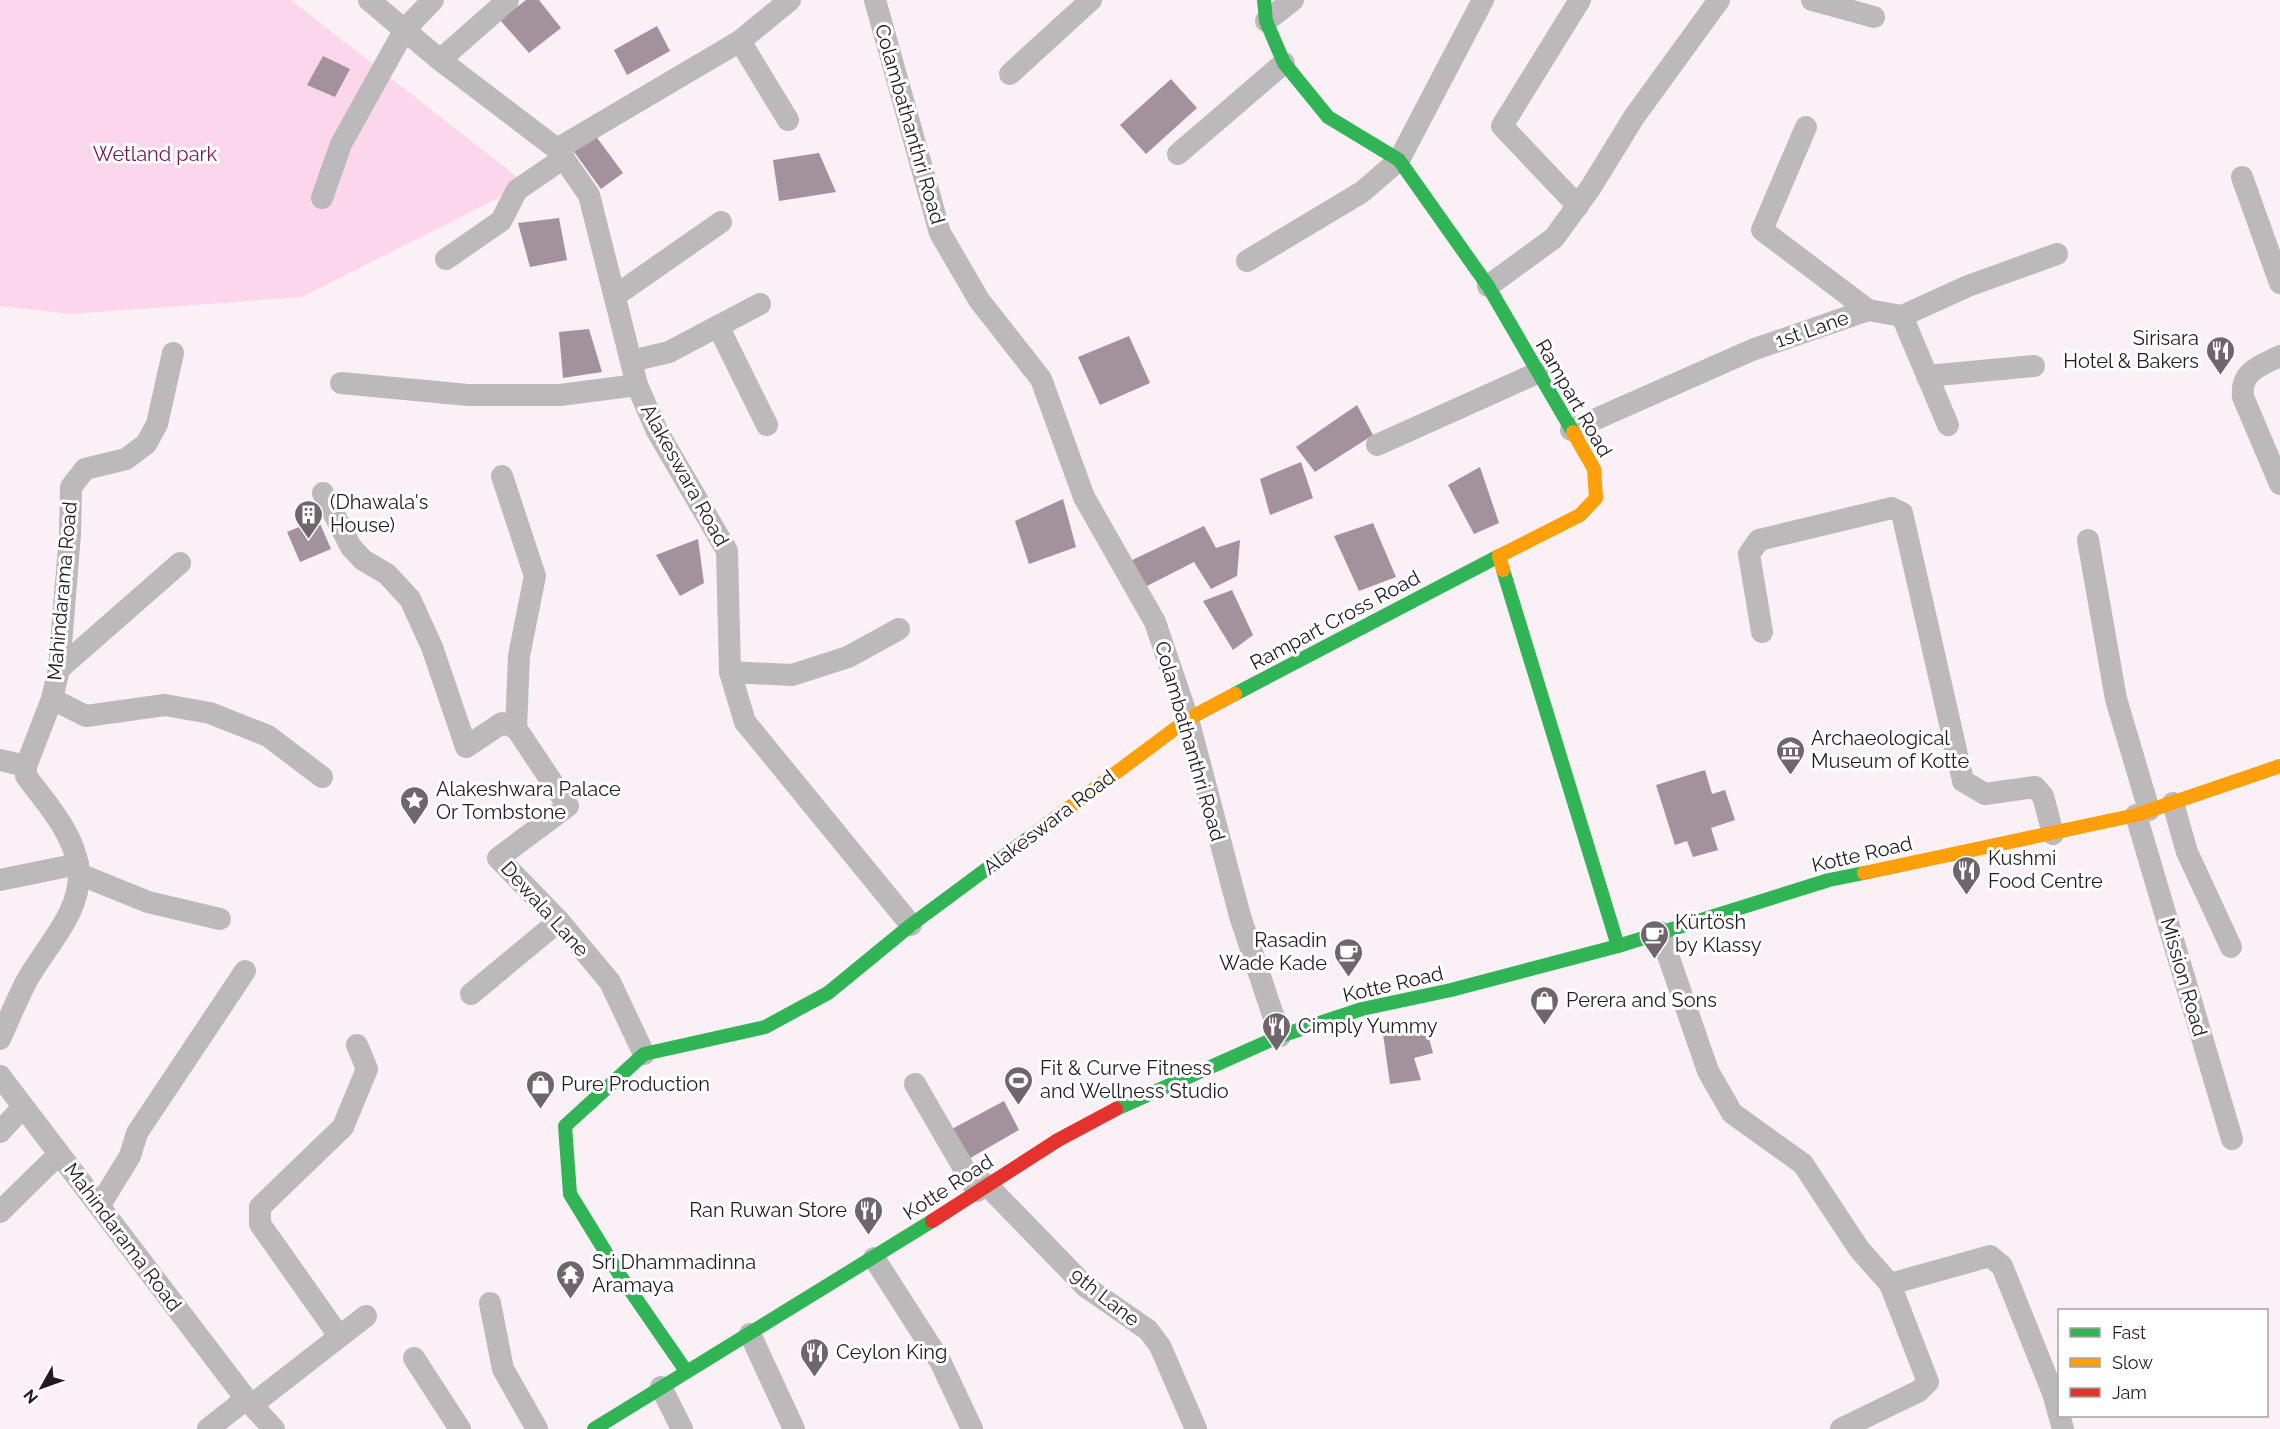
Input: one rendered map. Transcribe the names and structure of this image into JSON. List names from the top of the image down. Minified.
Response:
{"streets":{"street":["Colambathanthri Road","1st Lane","Rampart Road","Alakeswara Road","Mahindarama Road","Rampart Cross Road","Kotte Road","Dewala Lane","Mission Road","9th Lane"]},"crossings":[["Colambathanthri Road","Alakeswara Road"],["Colambathanthri Road","Rampart Cross Road"],["Colambathanthri Road","Kotte Road"],["1st Lane","Rampart Road"],["Rampart Road","Rampart Cross Road"],["Alakeswara Road","Rampart Cross Road"],["Alakeswara Road","Kotte Road"],["Alakeswara Road","Dewala Lane"],["Kotte Road","Mission Road"],["Kotte Road","9th Lane"]],"parks":["Wetland park"],"places":{"restaurant":["Sirisara Hotel & Bakers","Kushmi Food Centre","Cimply Yummy","Ran Ruwan Store","Ceylon King"],"building":["(Dhawala's House)"],"museum":["Archaeological Museum of Kotte"],"place":["Alakeshwara Palace Or Tombstone"],"cafe":["Kürtösh by Klassy","Rasadin Wade Kade"],"shop":["Perera and Sons","Pure Production"],"sports":["Fit & Curve Fitness and Wellness Studio"],"temple":["Sri Dhammadinna Aramaya"]},"legend":["Fast","Slow","Jam"],"north":"bottom left"}
